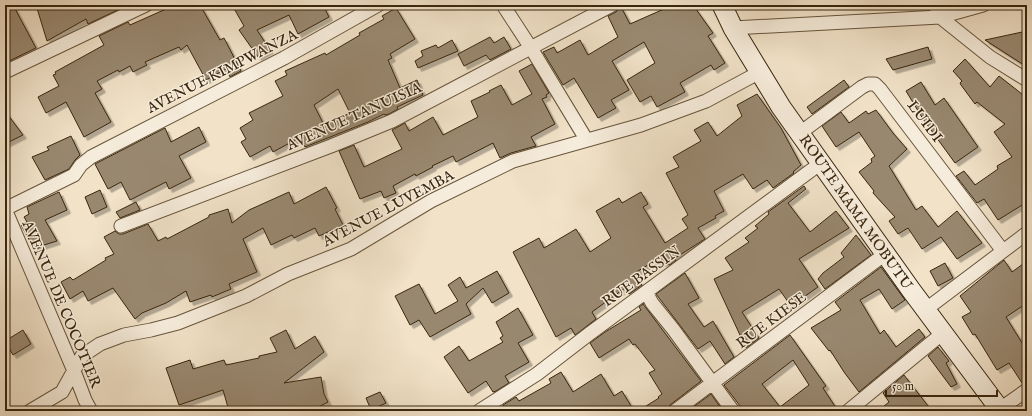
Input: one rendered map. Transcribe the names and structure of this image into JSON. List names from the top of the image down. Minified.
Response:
{"streets":{"street":["AVENUE KIMPWANZA","AVENUE TANUISIA","LUIDI","AVENUE LUVEMBA","ROUTE MAMA MOBUTU","RUE BASSIN","AVENUE DE COCOTIER","RUE KIESE"]},"crossings":[["AVENUE KIMPWANZA","AVENUE DE COCOTIER"],["LUIDI","ROUTE MAMA MOBUTU"],["AVENUE LUVEMBA","ROUTE MAMA MOBUTU"],["AVENUE LUVEMBA","AVENUE DE COCOTIER"],["ROUTE MAMA MOBUTU","RUE BASSIN"],["ROUTE MAMA MOBUTU","RUE KIESE"]],"scale_bar":"50 m"}
